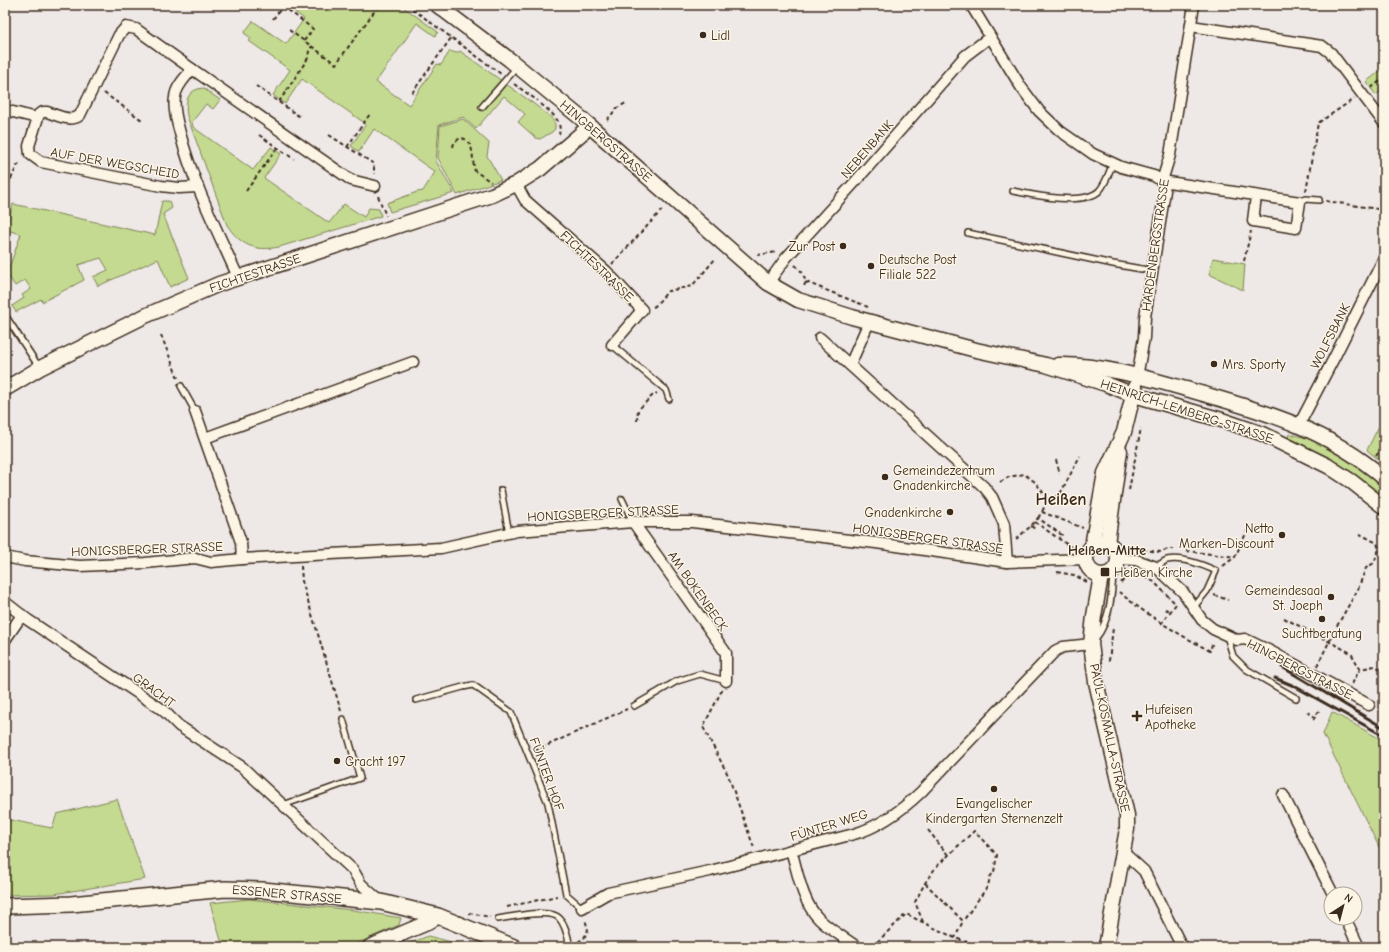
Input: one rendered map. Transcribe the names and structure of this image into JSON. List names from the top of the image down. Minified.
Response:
{"streets":{"main road":["ESSENER STRASSE"],"street":["HINGBERGSTRASSE","NEBENBANK","AUF DER WEGSCHEID","HARDENBERGSTRASSE","FICHTESTRASSE","WOLFSBANK","HEINRICH-LEMBERG-STRASSE","HONIGSBERGER STRASSE","AM BOKENBECK","GRACHT","PAUL-KOSMALLA-STRASSE","FÜNTER WEG"],"lane":["FÜNTER HOF"]},"crossings":[["HINGBERGSTRASSE","NEBENBANK"],["HINGBERGSTRASSE","HARDENBERGSTRASSE"],["HINGBERGSTRASSE","FICHTESTRASSE"],["HINGBERGSTRASSE","HEINRICH-LEMBERG-STRASSE"],["HINGBERGSTRASSE","HONIGSBERGER STRASSE"],["HINGBERGSTRASSE","PAUL-KOSMALLA-STRASSE"],["NEBENBANK","HEINRICH-LEMBERG-STRASSE"],["AUF DER WEGSCHEID","FICHTESTRASSE"],["HARDENBERGSTRASSE","HEINRICH-LEMBERG-STRASSE"],["HARDENBERGSTRASSE","HONIGSBERGER STRASSE"],["HARDENBERGSTRASSE","PAUL-KOSMALLA-STRASSE"],["WOLFSBANK","HEINRICH-LEMBERG-STRASSE"],["HONIGSBERGER STRASSE","AM BOKENBECK"],["HONIGSBERGER STRASSE","PAUL-KOSMALLA-STRASSE"],["GRACHT","ESSENER STRASSE"],["PAUL-KOSMALLA-STRASSE","FÜNTER WEG"]],"districts":["Heißen","Heißen-Mitte"],"places":{"other":["Lidl","Zur Post","Deutsche Post Filiale 522","Mrs. Sporty","Gemeindezentrum Gnadenkirche","Gnadenkirche","Netto Marken-Discount","Gemeindesaal St. Joeph","Suchtberatung","Gracht 197","Evangelischer Kindergarten Sternenzelt"],"transit":["Heißen Kirche"],"health":["Hufeisen Apotheke"]},"north":"top right"}
